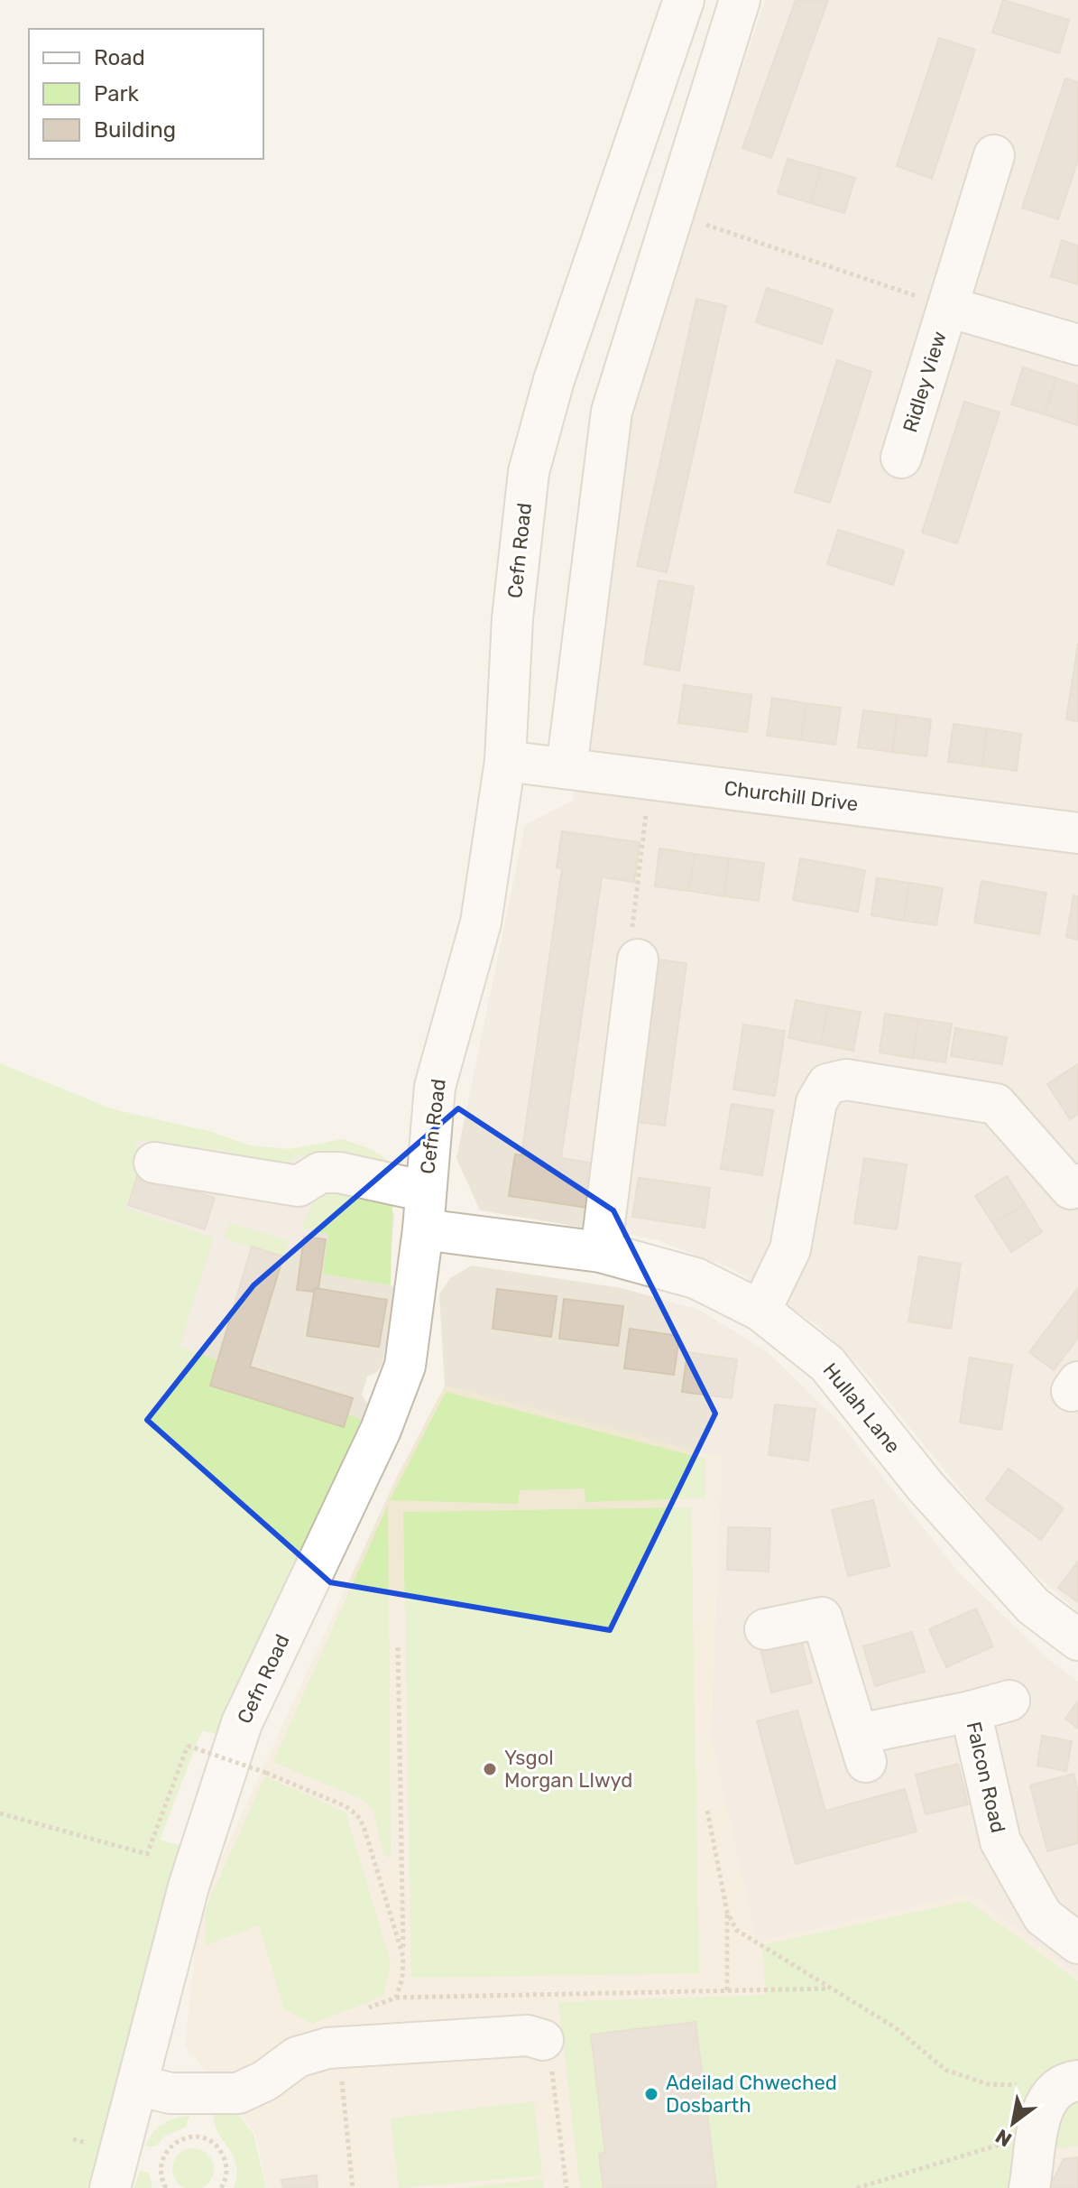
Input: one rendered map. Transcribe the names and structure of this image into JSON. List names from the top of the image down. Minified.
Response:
{"streets":{"street":["Ridley View","Cefn Road","Churchill Drive","Hullah Lane","Falcon Road"]},"crossings":[["Cefn Road","Churchill Drive"],["Cefn Road","Hullah Lane"]],"places":["Ysgol Morgan Llwyd","Adeilad Chweched Dosbarth"],"legend":["Road","Park","Building"],"north":"bottom left"}
